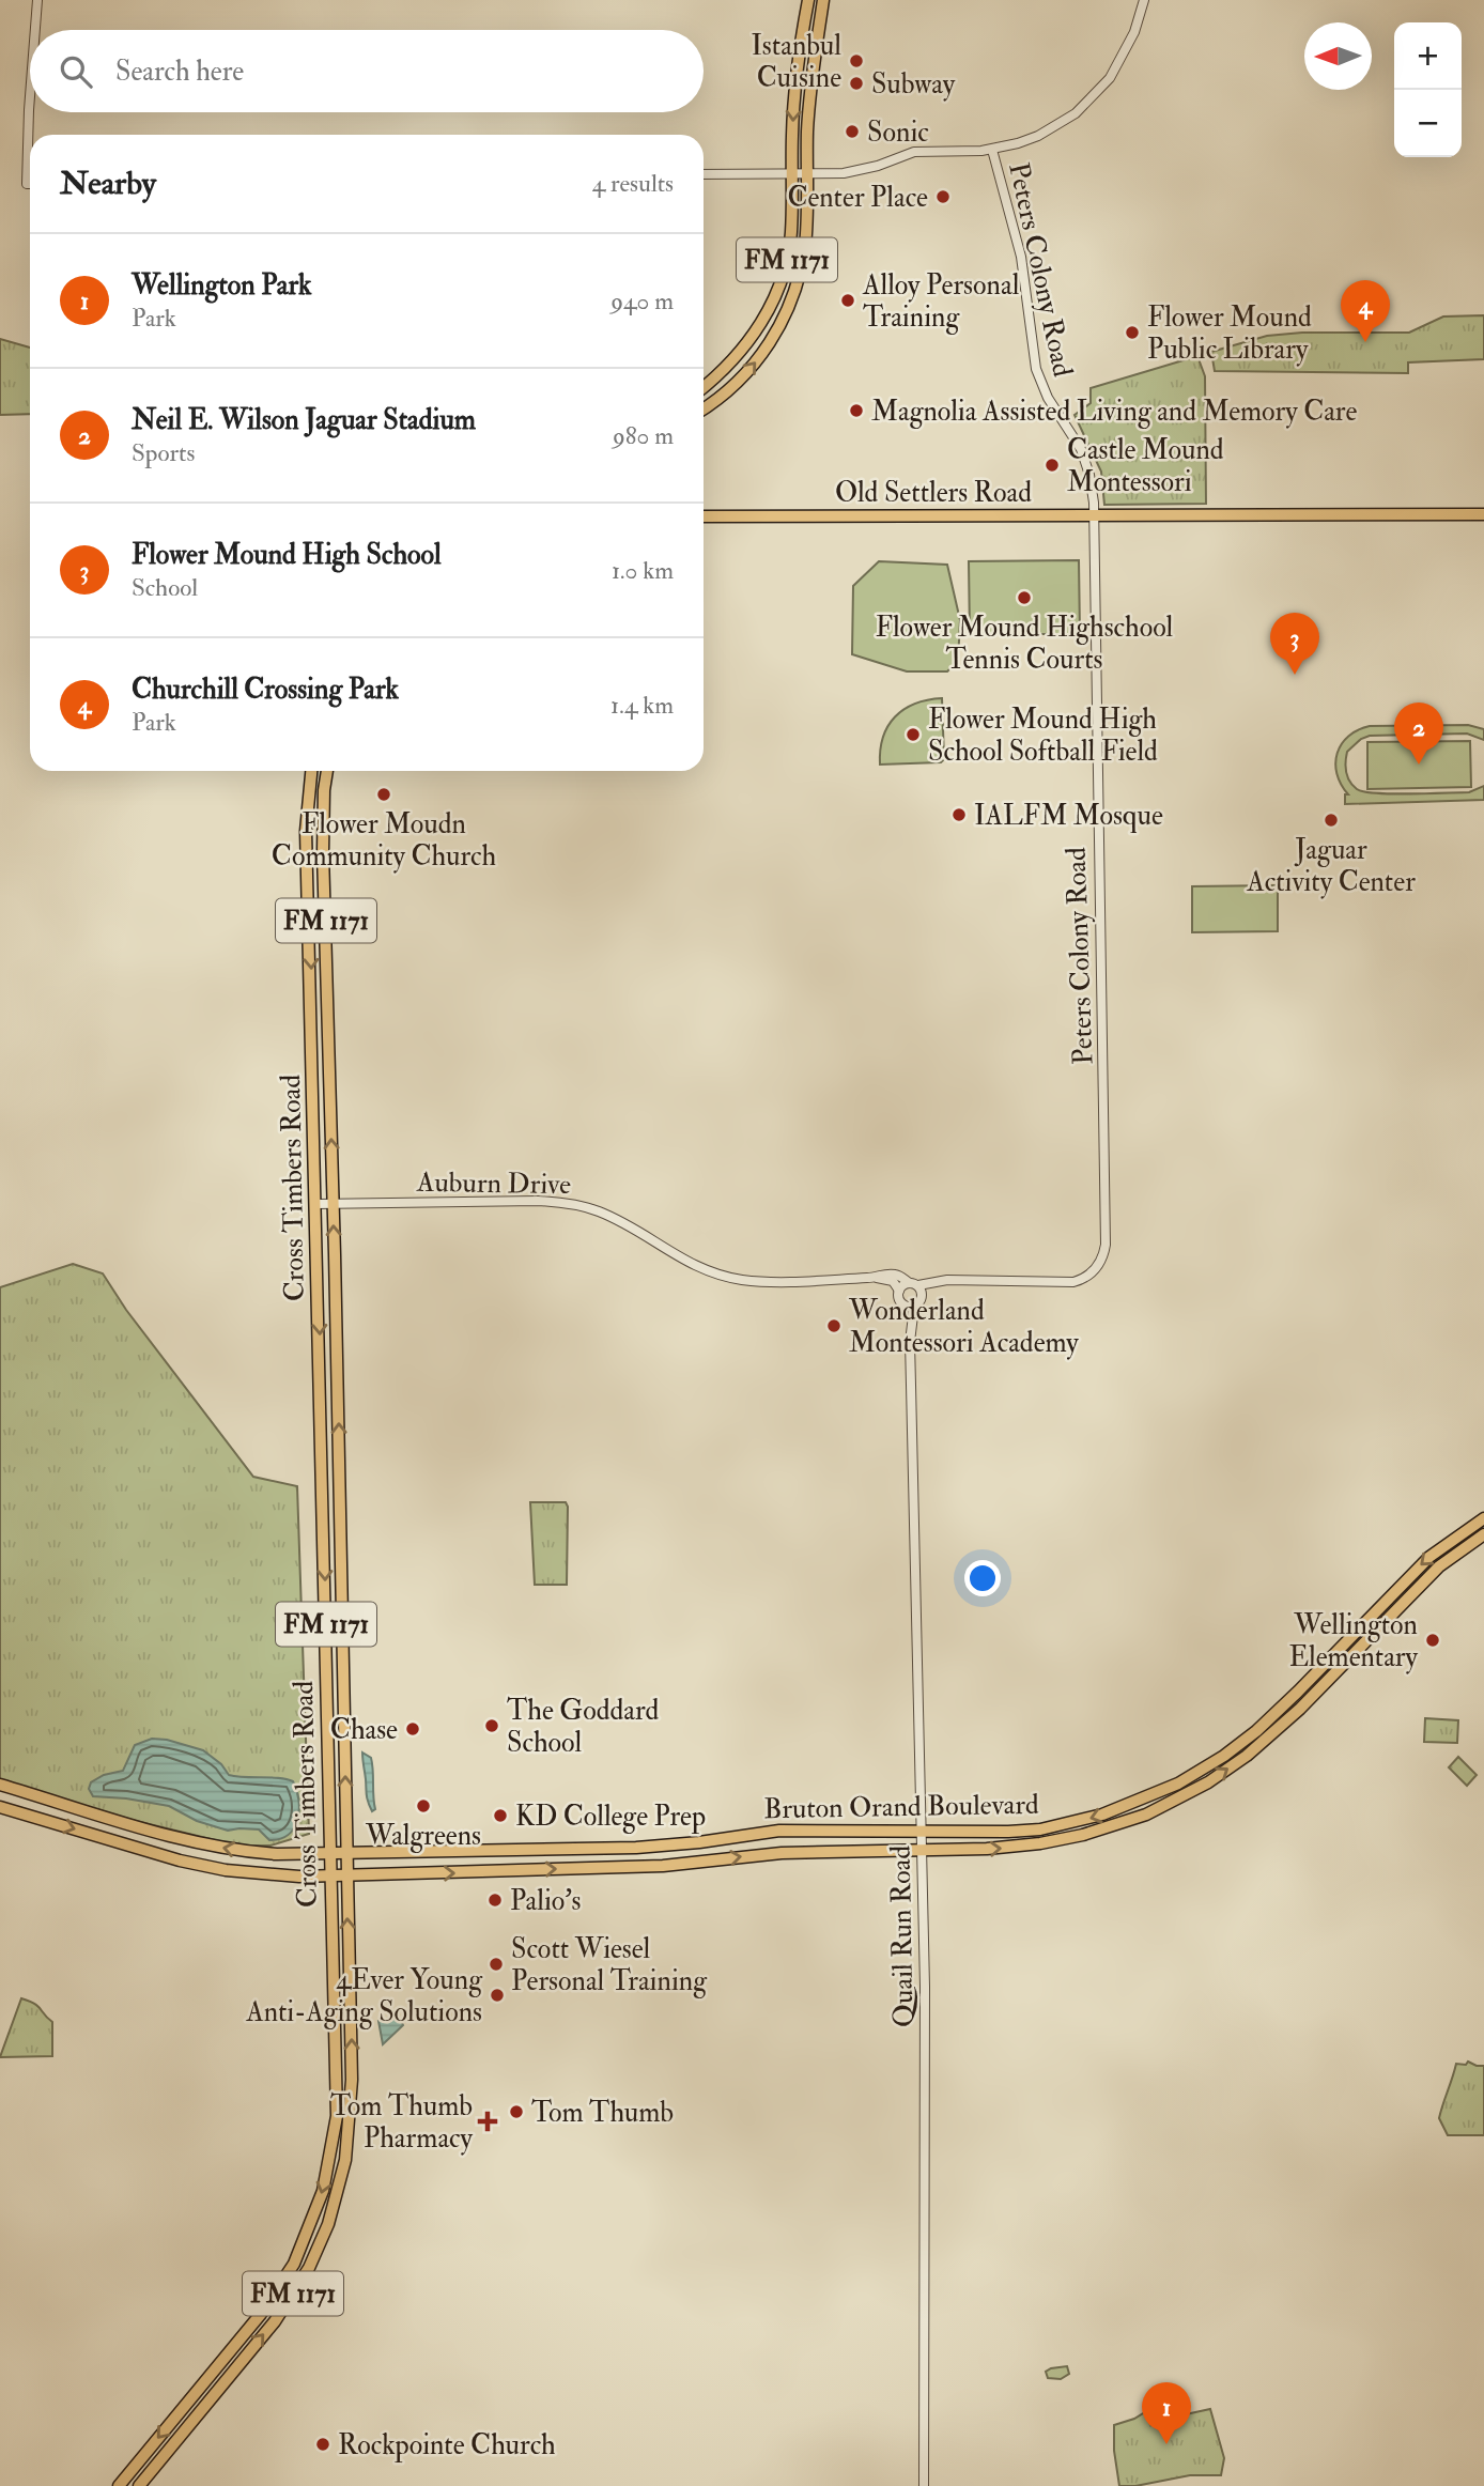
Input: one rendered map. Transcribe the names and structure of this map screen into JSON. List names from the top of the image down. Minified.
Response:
{"streets":{"main road":["FM 1171","Old Settlers Road","Cross Timbers Road","Bruton Orand Boulevard"],"street":["Peters Colony Road","Auburn Drive","Quail Run Road"]},"crossings":[["Peters Colony Road","Old Settlers Road"],["Peters Colony Road","Auburn Drive"],["Peters Colony Road","Quail Run Road"],["Auburn Drive","Cross Timbers Road"],["Auburn Drive","Quail Run Road"],["Cross Timbers Road","Bruton Orand Boulevard"],["Bruton Orand Boulevard","Quail Run Road"]],"places":{"other":["Istanbul Cuisine","Subway","Sonic","Center Place","Alloy Personal Training","Flower Mound Public Library","Magnolia Assisted Living and Memory Care","Castle Mound Montessori","Flower Mound Highschool Tennis Courts","Flower Mound High School Softball Field","Flower Moudn Community Church","IALFM Mosque","Jaguar Activity Center","Wonderland Montessori Academy","Wellington Elementary","The Goddard School","Chase","Walgreens","KD College Prep","Palio's","Scott Wiesel Personal Training","4Ever Young Anti-Aging Solutions","Tom Thumb","Rockpointe Church"],"health":["Tom Thumb Pharmacy"]},"north":"left","page":{"map_buttons":["+","−"],"search":"Search here","heading":["Nearby","4 results"],"list":[{"mark":"1","name":"Wellington Park","note":"Park","value":"940 m"},{"mark":"2","name":"Neil E. Wilson Jaguar Stadium","note":"Sports","value":"980 m"},{"mark":"3","name":"Flower Mound High School","note":"School","value":"1.0 km"},{"mark":"4","name":"Churchill Crossing Park","note":"Park","value":"1.4 km"}],"pins":["4","3","2","1"]}}
